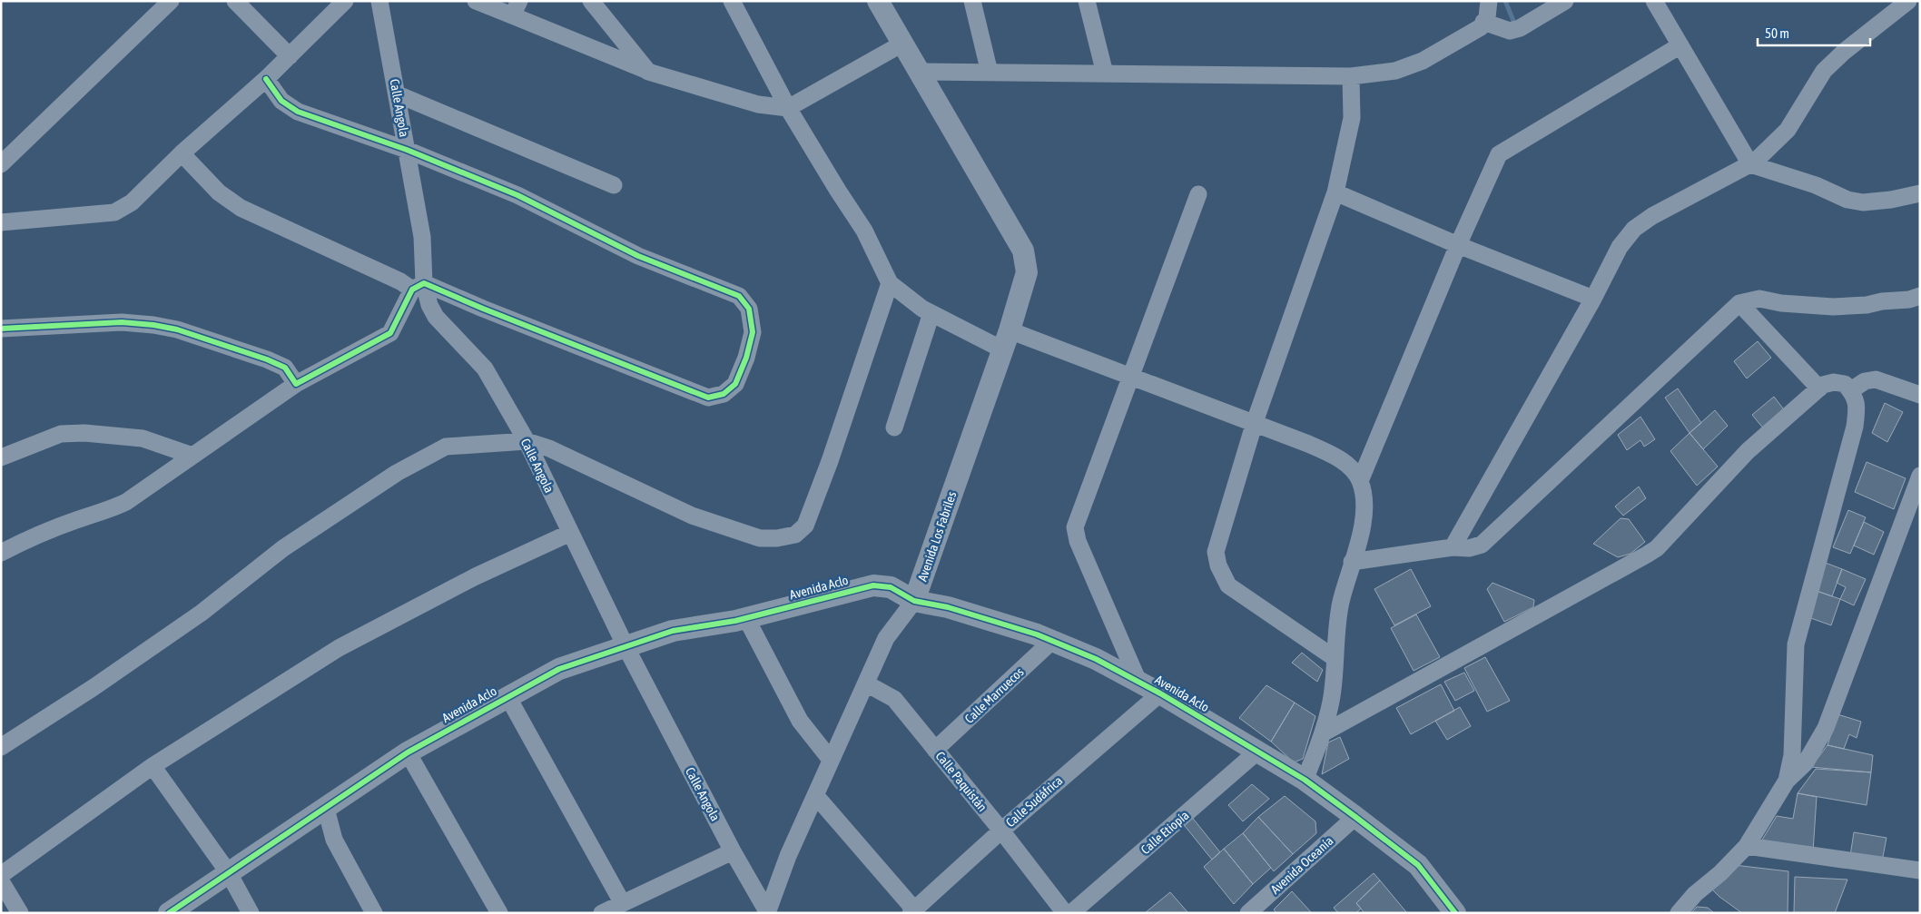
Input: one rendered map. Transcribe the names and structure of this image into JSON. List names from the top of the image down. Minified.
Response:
{"streets":{"street":["Calle Angola","Avenida Los Fabriles","Avenida Aclo","Calle Marruecos","Calle Paquistán","Calle Sudáfrica","Calle Etiopía","Avenida Oceanía"]},"crossings":[["Calle Angola","Avenida Los Fabriles"],["Calle Angola","Avenida Aclo"],["Avenida Los Fabriles","Avenida Aclo"],["Avenida Los Fabriles","Calle Paquistán"],["Avenida Aclo","Calle Marruecos"],["Avenida Aclo","Calle Sudáfrica"],["Avenida Aclo","Calle Etiopía"],["Avenida Aclo","Avenida Oceanía"],["Calle Marruecos","Calle Paquistán"],["Calle Paquistán","Calle Sudáfrica"]],"scale_bar":"50 m"}
